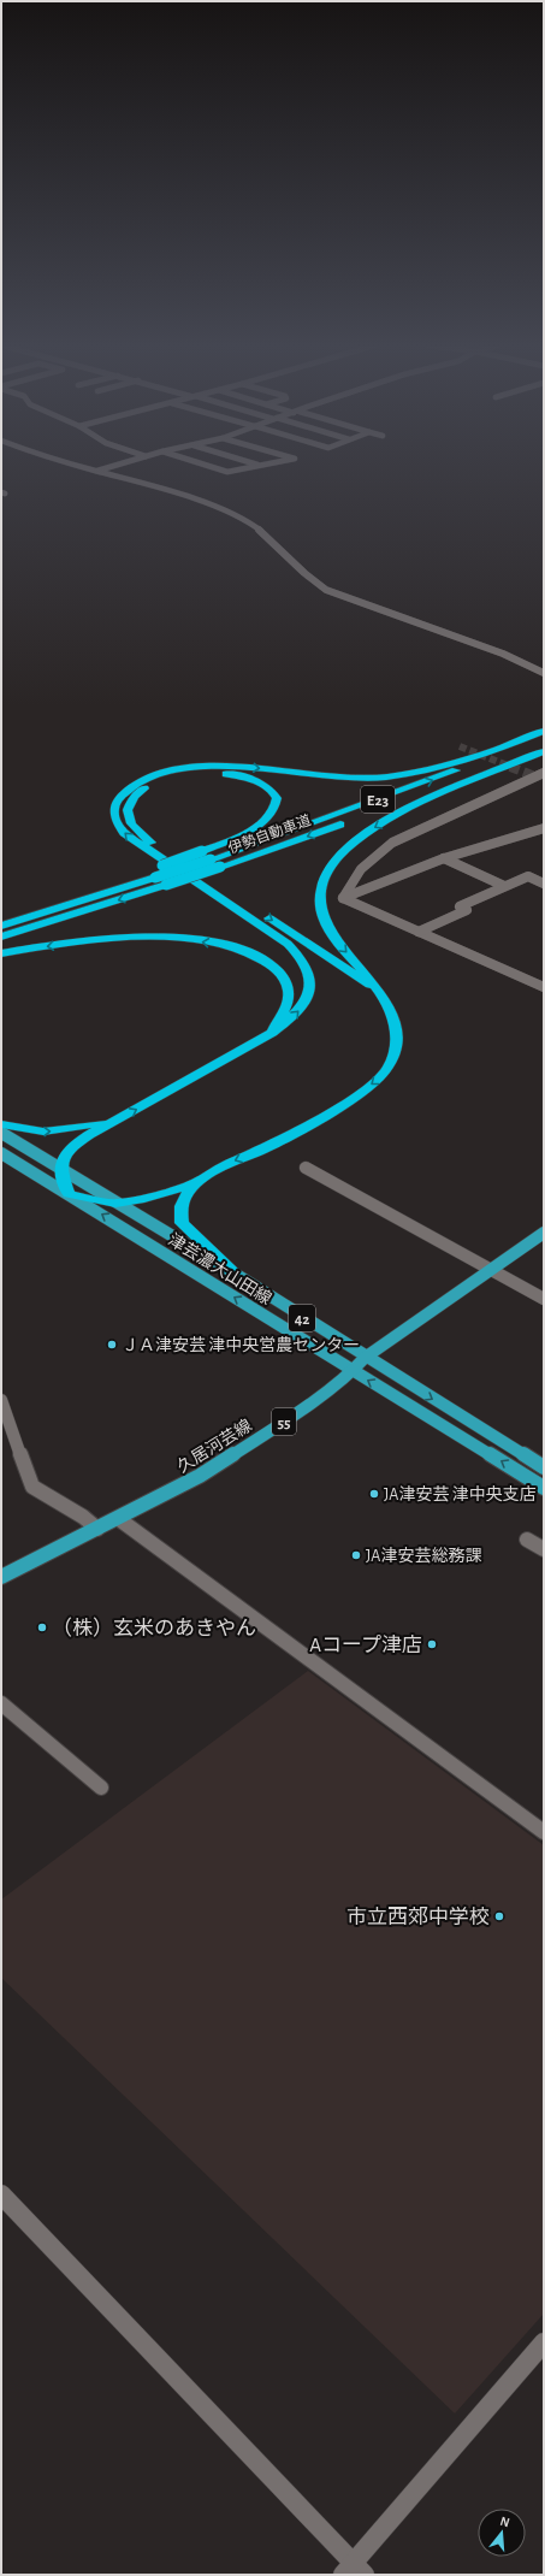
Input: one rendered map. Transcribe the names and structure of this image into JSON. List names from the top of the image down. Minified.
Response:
{"streets":{"highway":["E23","伊勢自動車道"],"main road":["津芸濃大山田線","42","55","久居河芸線"]},"crossings":[["津芸濃大山田線","久居河芸線"]],"places":["ＪＡ津安芸 津中央営農センター","JA津安芸 津中央支店","JA津安芸総務課","（株）玄米のあきやん","Aコープ津店","市立西郊中学校"],"north":"top"}
